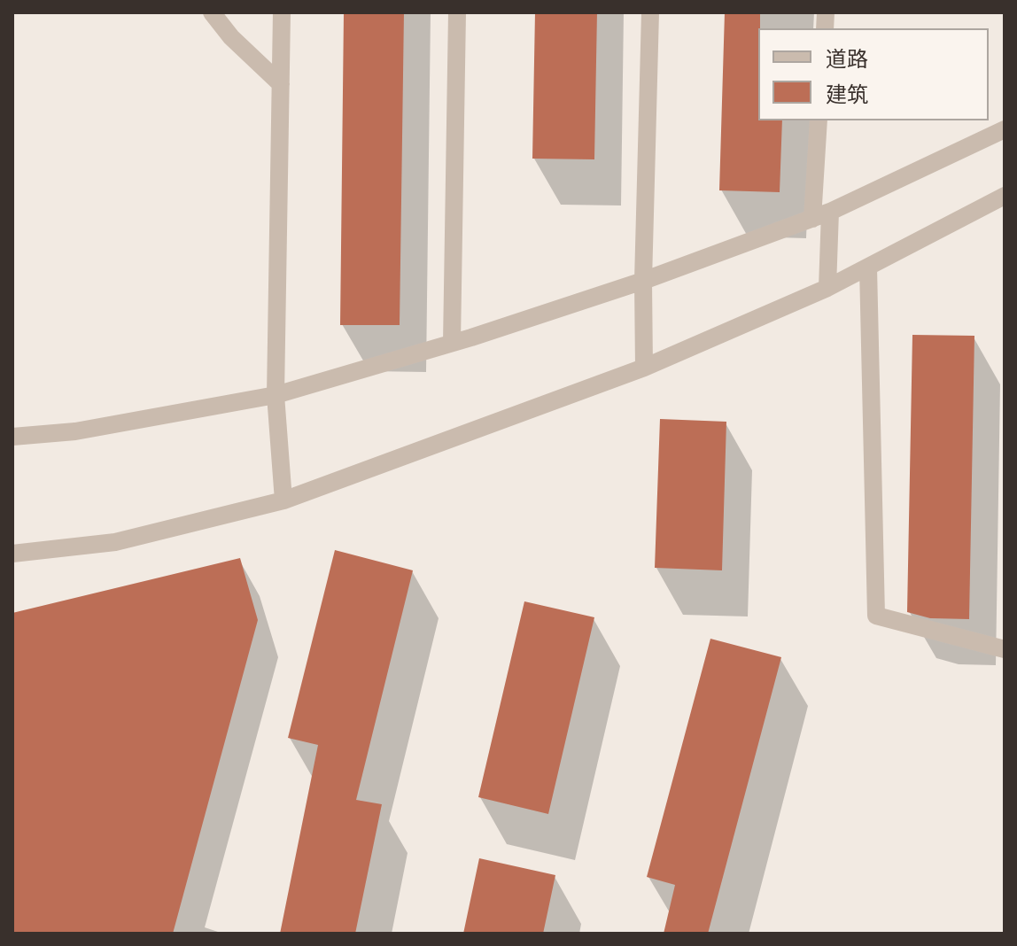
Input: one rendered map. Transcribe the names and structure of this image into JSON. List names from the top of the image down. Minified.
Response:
{"legend":["道路","建筑"]}
